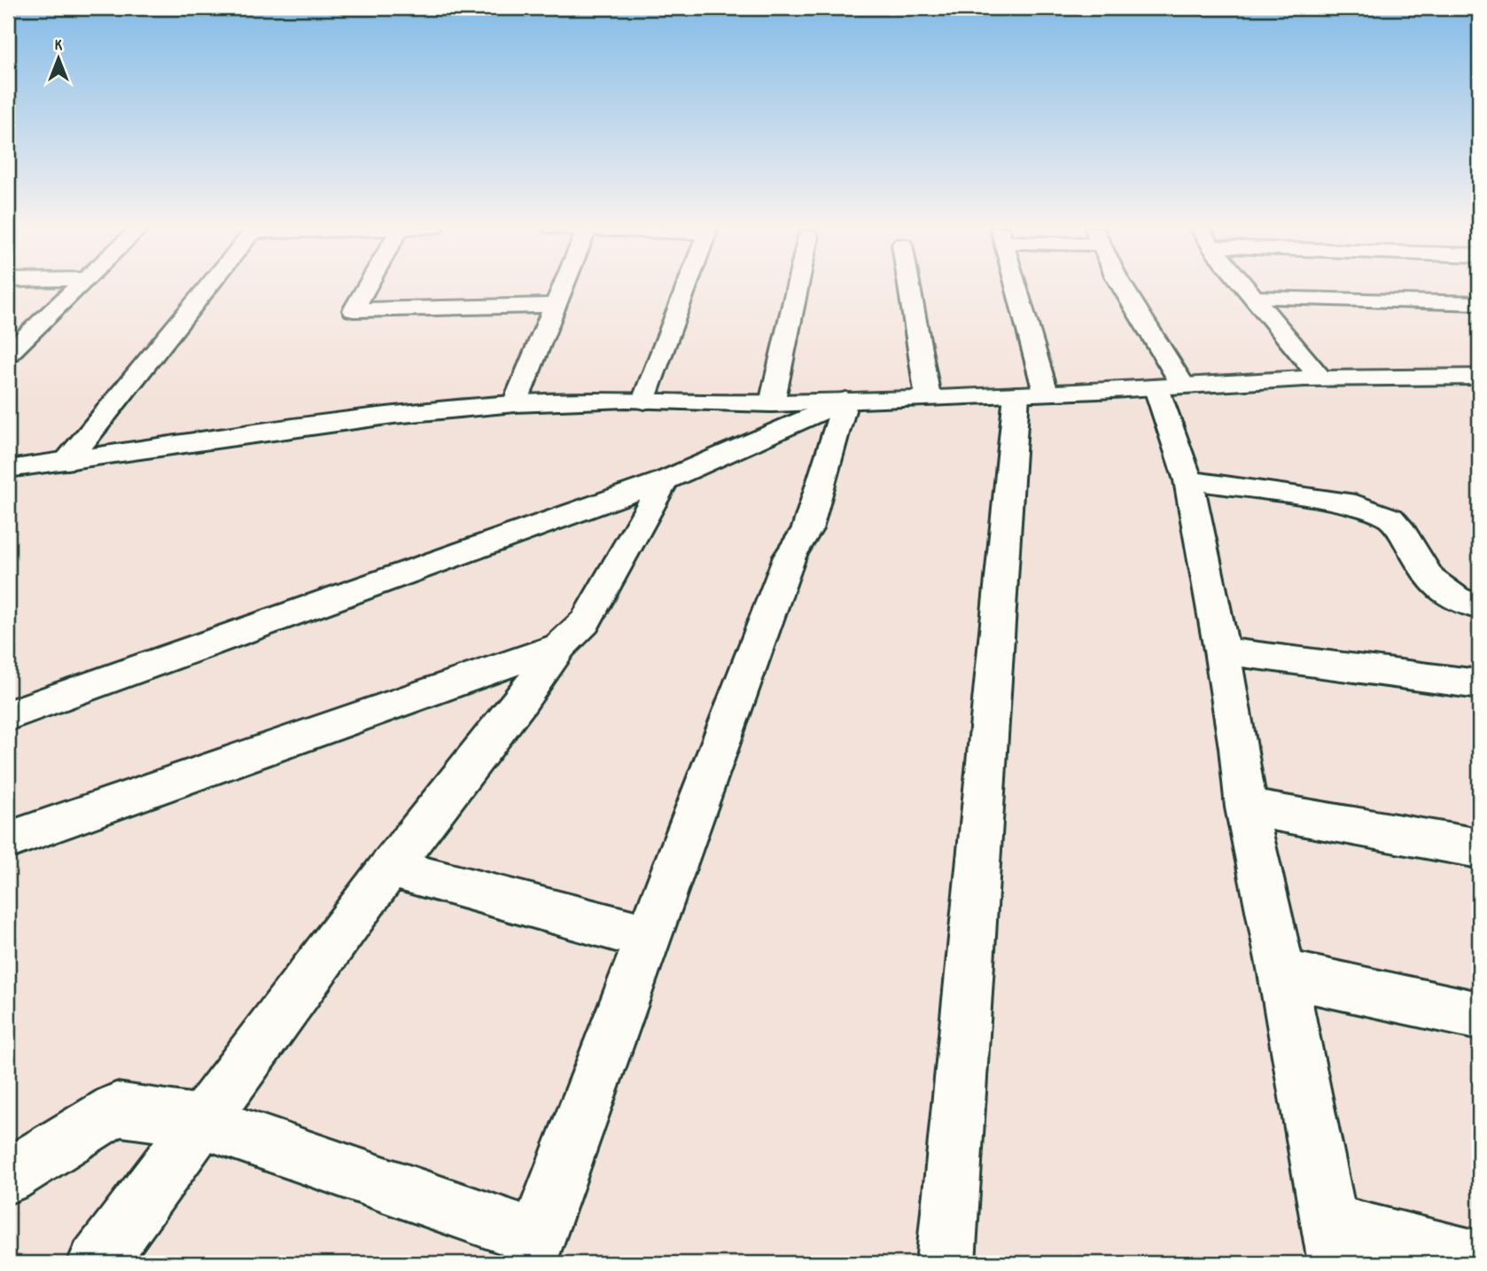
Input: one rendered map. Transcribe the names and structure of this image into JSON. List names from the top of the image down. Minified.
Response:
{"north":"top"}
